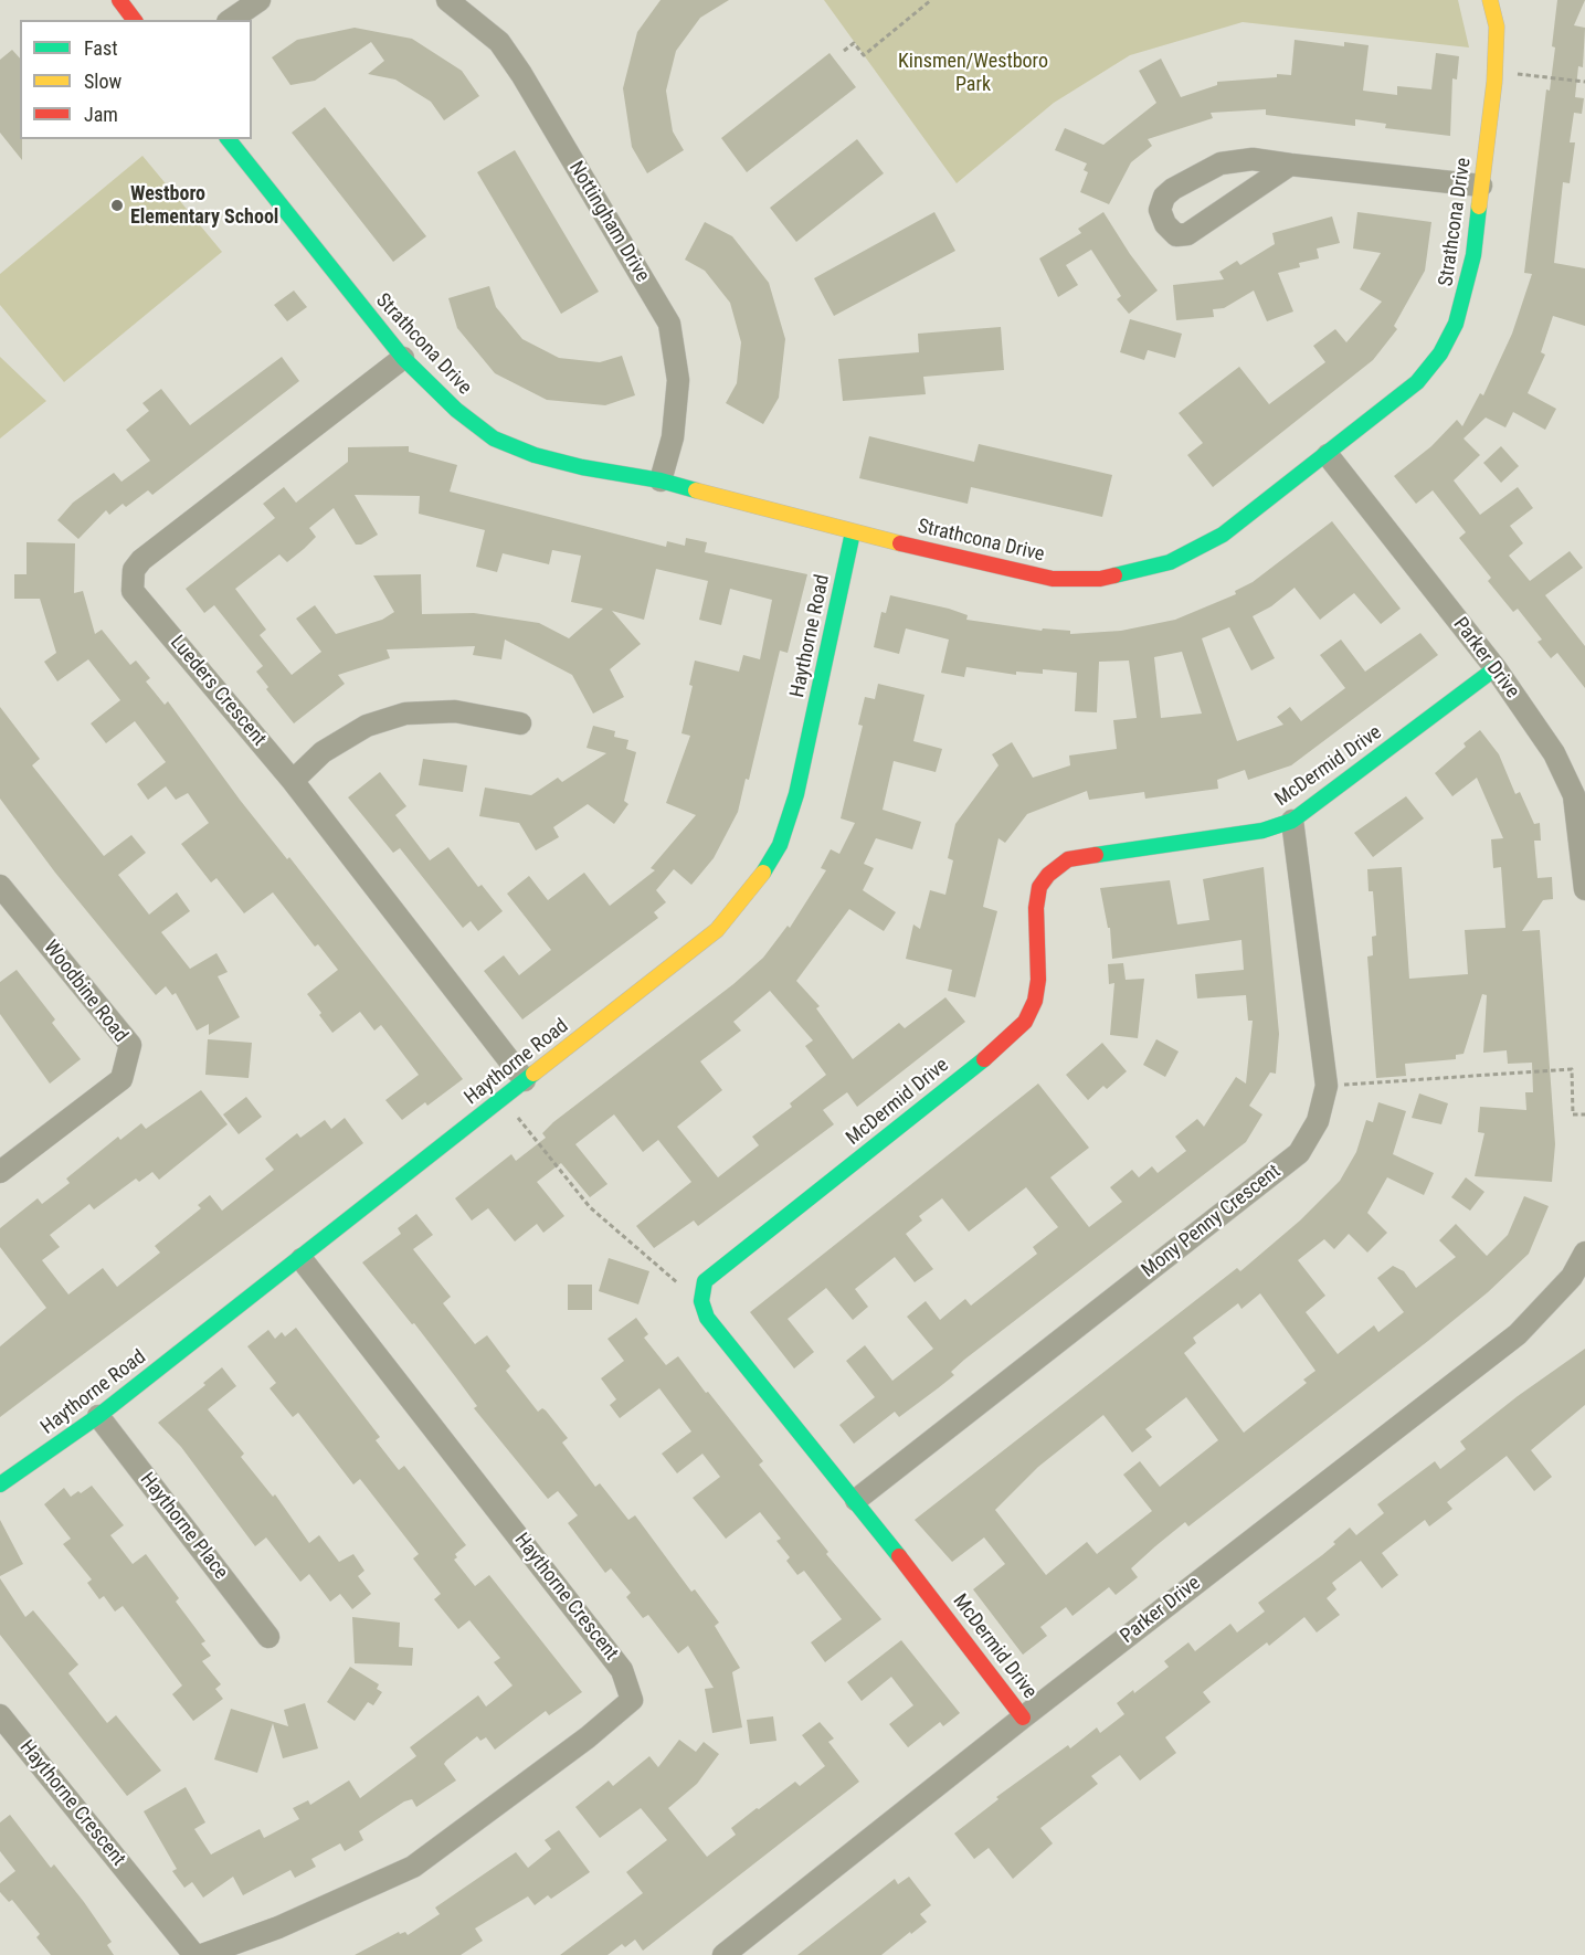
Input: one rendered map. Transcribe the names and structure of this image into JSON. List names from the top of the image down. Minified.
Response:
{"streets":{"street":["Nottingham Drive","Strathcona Drive","Haythorne Road","Parker Drive","Lueders Crescent","McDermid Drive","Woodbine Road","Mony Penny Crescent","Haythorne Place","Haythorne Crescent"]},"crossings":[["Nottingham Drive","Strathcona Drive"],["Strathcona Drive","Haythorne Road"],["Strathcona Drive","Parker Drive"],["Strathcona Drive","Lueders Crescent"],["Haythorne Road","Lueders Crescent"],["Haythorne Road","Haythorne Place"],["Haythorne Road","Haythorne Crescent"],["Parker Drive","McDermid Drive"],["McDermid Drive","Mony Penny Crescent"]],"parks":["Kinsmen/Westboro Park"],"places":["Westboro Elementary School"],"legend":["Fast","Slow","Jam"]}
